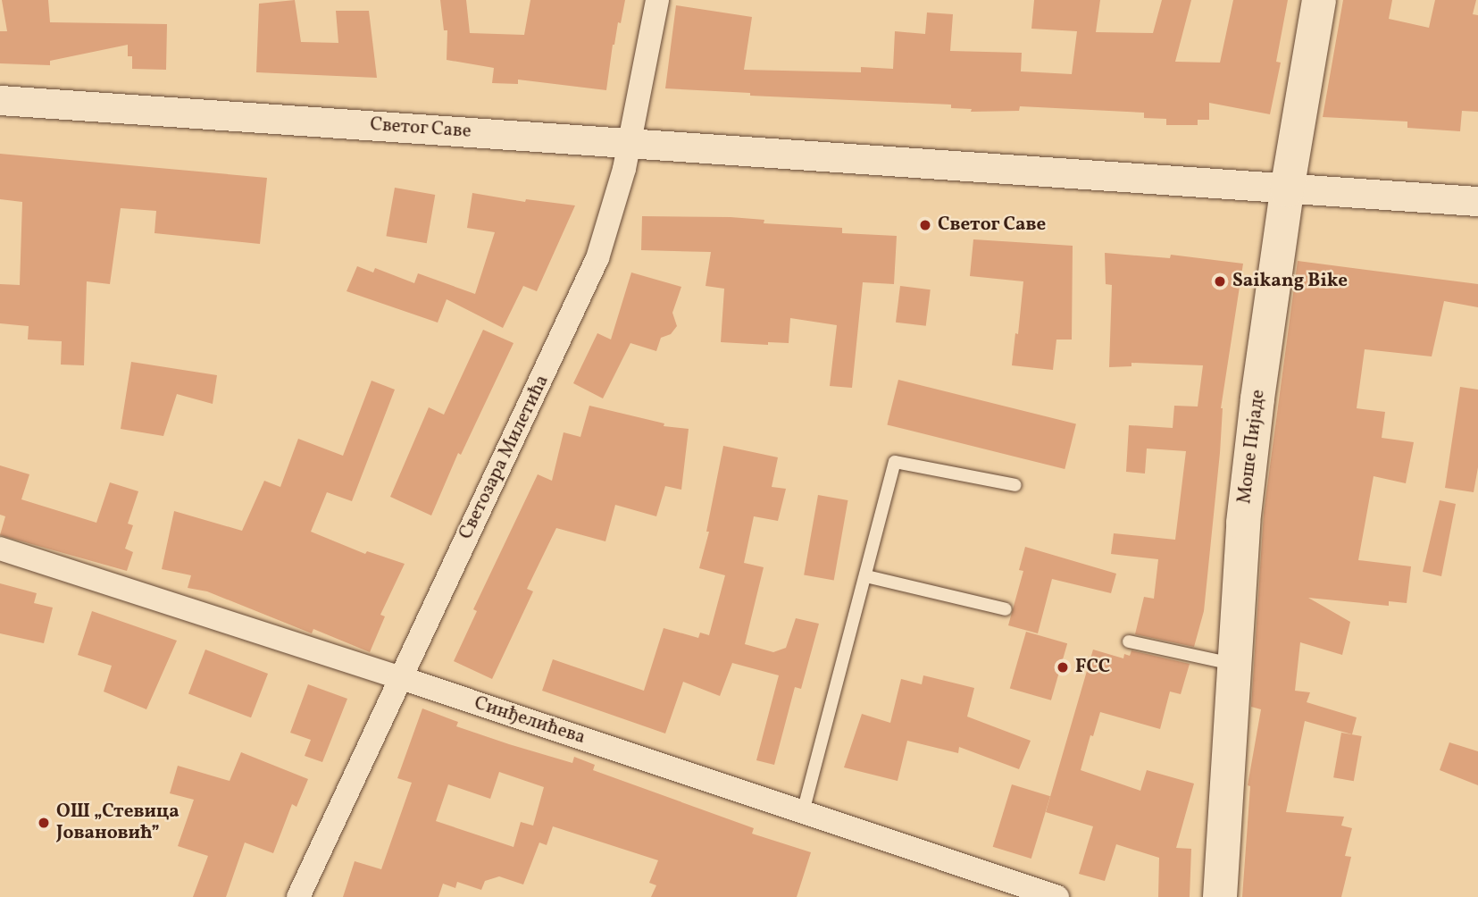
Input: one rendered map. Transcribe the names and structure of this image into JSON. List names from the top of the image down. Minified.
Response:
{"streets":{"main road":["Моше Пијаде"],"street":["Светог Саве","Светозара Милетића","Синђелићева"]},"crossings":[["Светог Саве","Моше Пијаде"],["Светог Саве","Светозара Милетића"],["Светозара Милетића","Синђелићева"]],"places":["Светог Саве","Saikang Bike","FCC","ОШ „Стевица Јовановић”"]}
